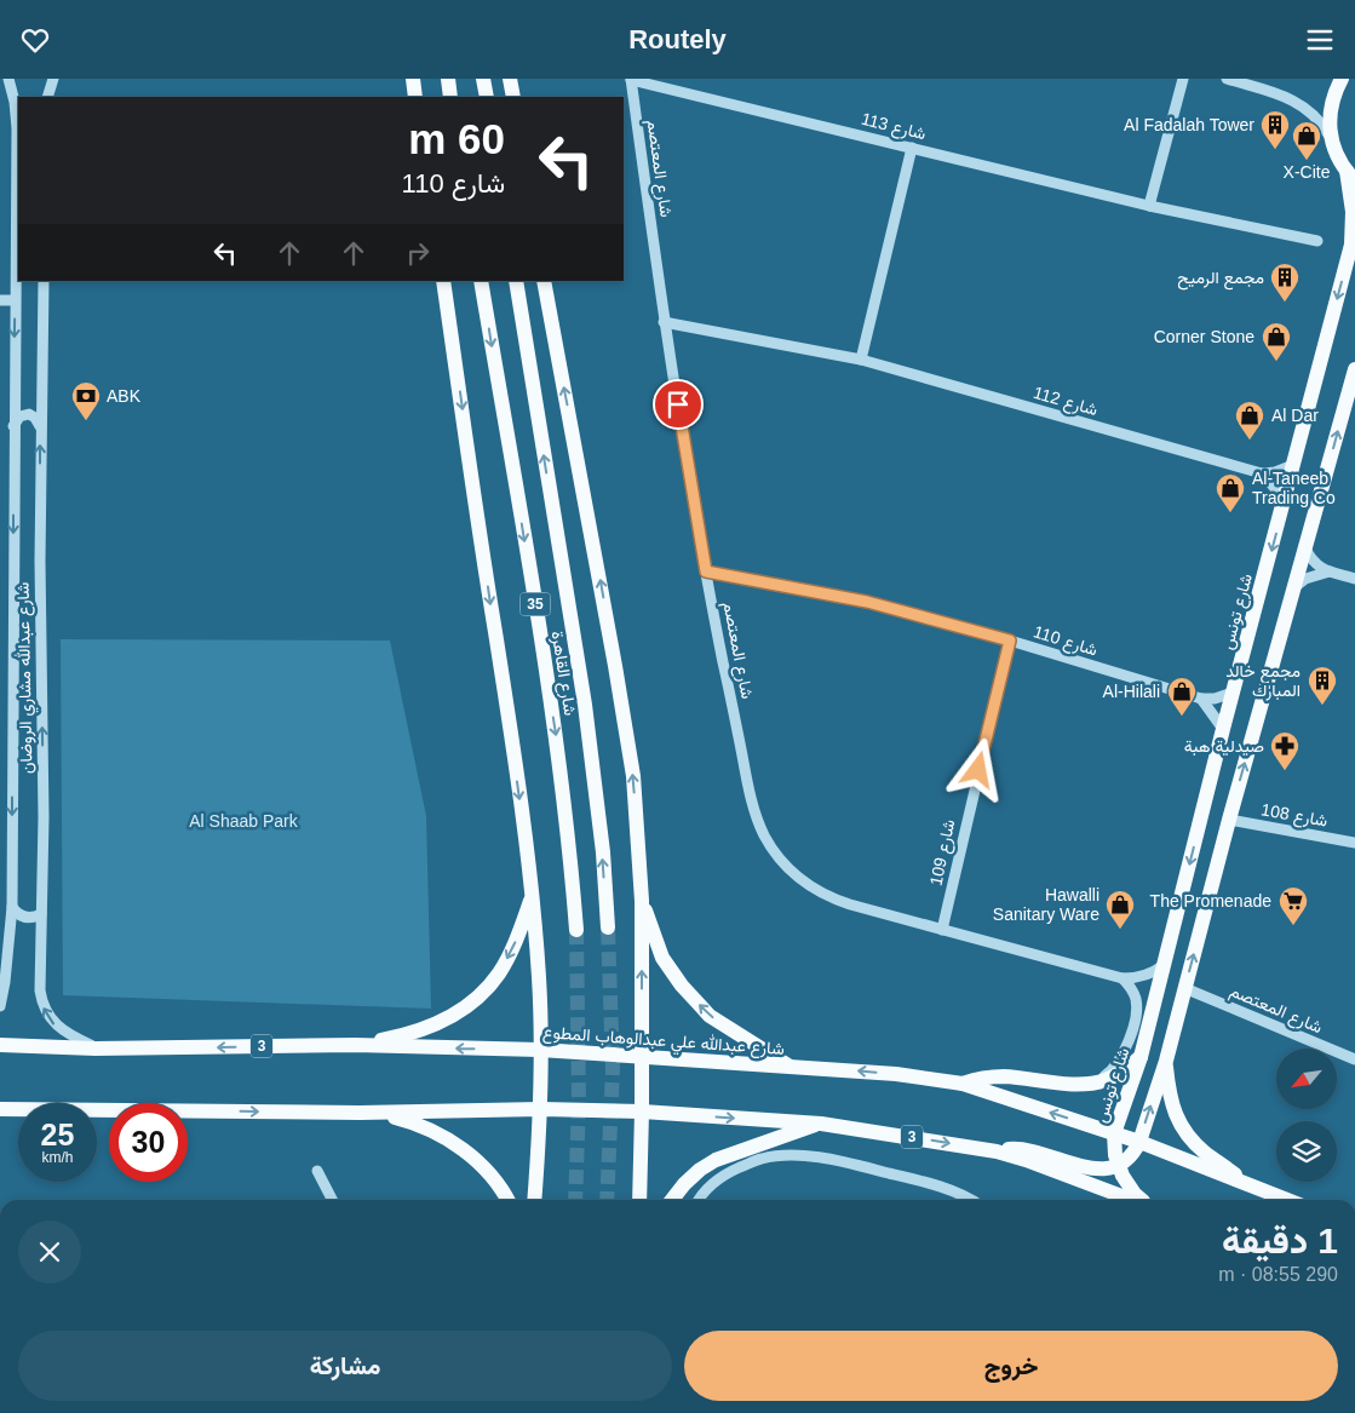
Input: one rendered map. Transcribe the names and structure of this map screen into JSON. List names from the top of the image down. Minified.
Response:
{"streets":{"main road":["35","شارع تونس","شارع القاهرة","شارع عبدالله علي عبدالوهاب المطوع","3"],"street":["شارع 113","شارع المعتصم","شارع 112","شارع 110","شارع عبدالله مشاري الروضان","شارع 108","شارع 109"]},"crossings":[["شارع 113","شارع المعتصم"],["شارع المعتصم","شارع 112"],["شارع المعتصم","شارع تونس"],["شارع المعتصم","شارع 110"],["شارع المعتصم","شارع 109"],["شارع تونس","شارع 110"],["شارع تونس","شارع عبدالله علي عبدالوهاب المطوع"],["شارع 110","شارع 109"],["شارع عبدالله مشاري الروضان","شارع عبدالله علي عبدالوهاب المطوع"]],"parks":["Al Shaab Park"],"places":{"building":["Al Fadalah Tower","مجمع الرميح","مجمع خالد المبارك"],"shop":["X-Cite","Corner Stone","Al Dar","Al-Taneeb Trading Co","Al-Hilali","Hawalli Sanitary Ware"],"bank":["ABK"],"pharmacy":["صيدلية هبة"],"supermarket":["The Promenade"]},"north":"bottom left","page":{"header":"Routely","turn":["60 m","شارع 110"],"speed":"25 km/h","limit":"30","heading":["1 دقيقة","290 m · 08:55"],"buttons":["خروج","مشاركة"]}}
